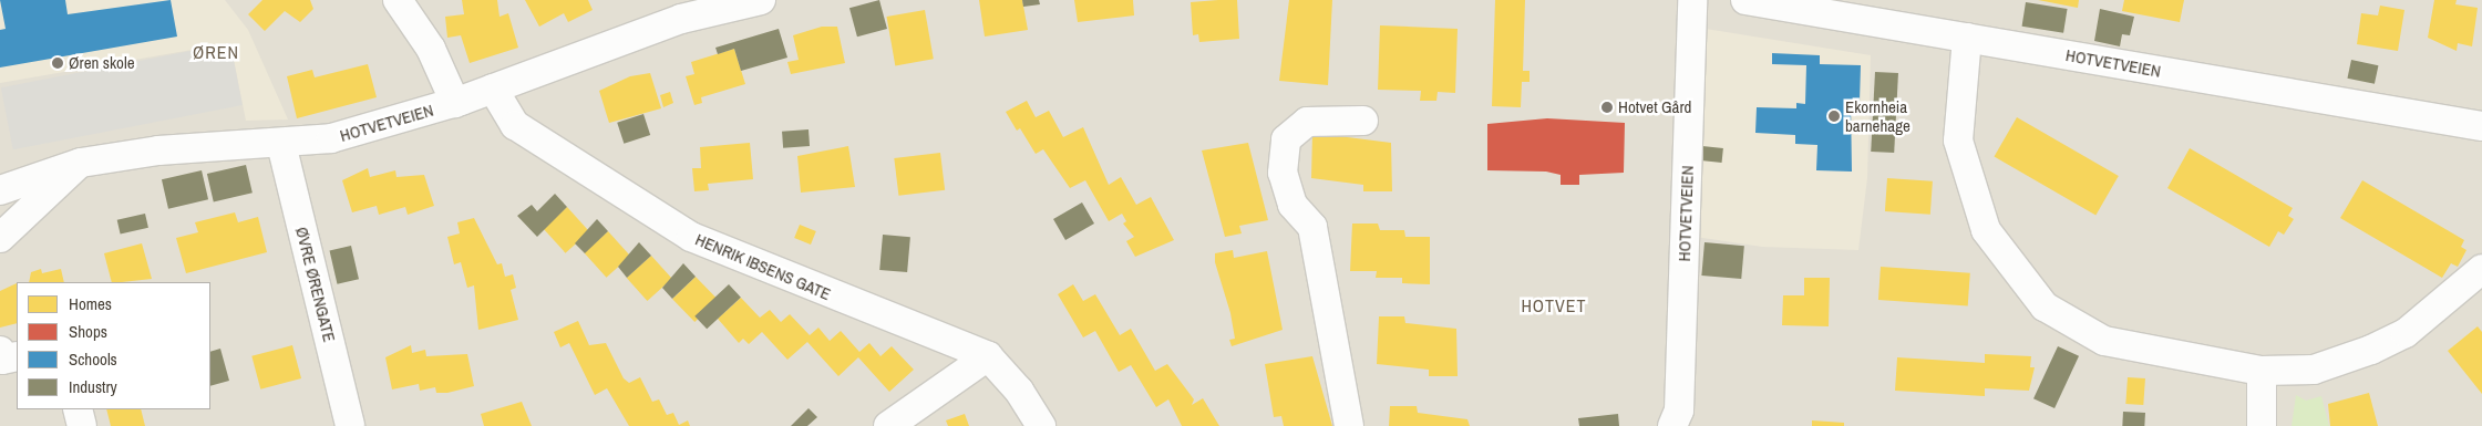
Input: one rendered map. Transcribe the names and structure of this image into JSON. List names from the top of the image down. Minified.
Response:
{"streets":{"street":["HOTVETVEIEN","HENRIK IBSENS GATE","ØVRE ØRENGATE"]},"crossings":[["HOTVETVEIEN","HENRIK IBSENS GATE"],["HOTVETVEIEN","ØVRE ØRENGATE"]],"districts":["ØREN","HOTVET"],"places":["Øren skole","Hotvet Gård","Ekornheia barnehage"],"legend":["Homes","Shops","Schools","Industry"]}
